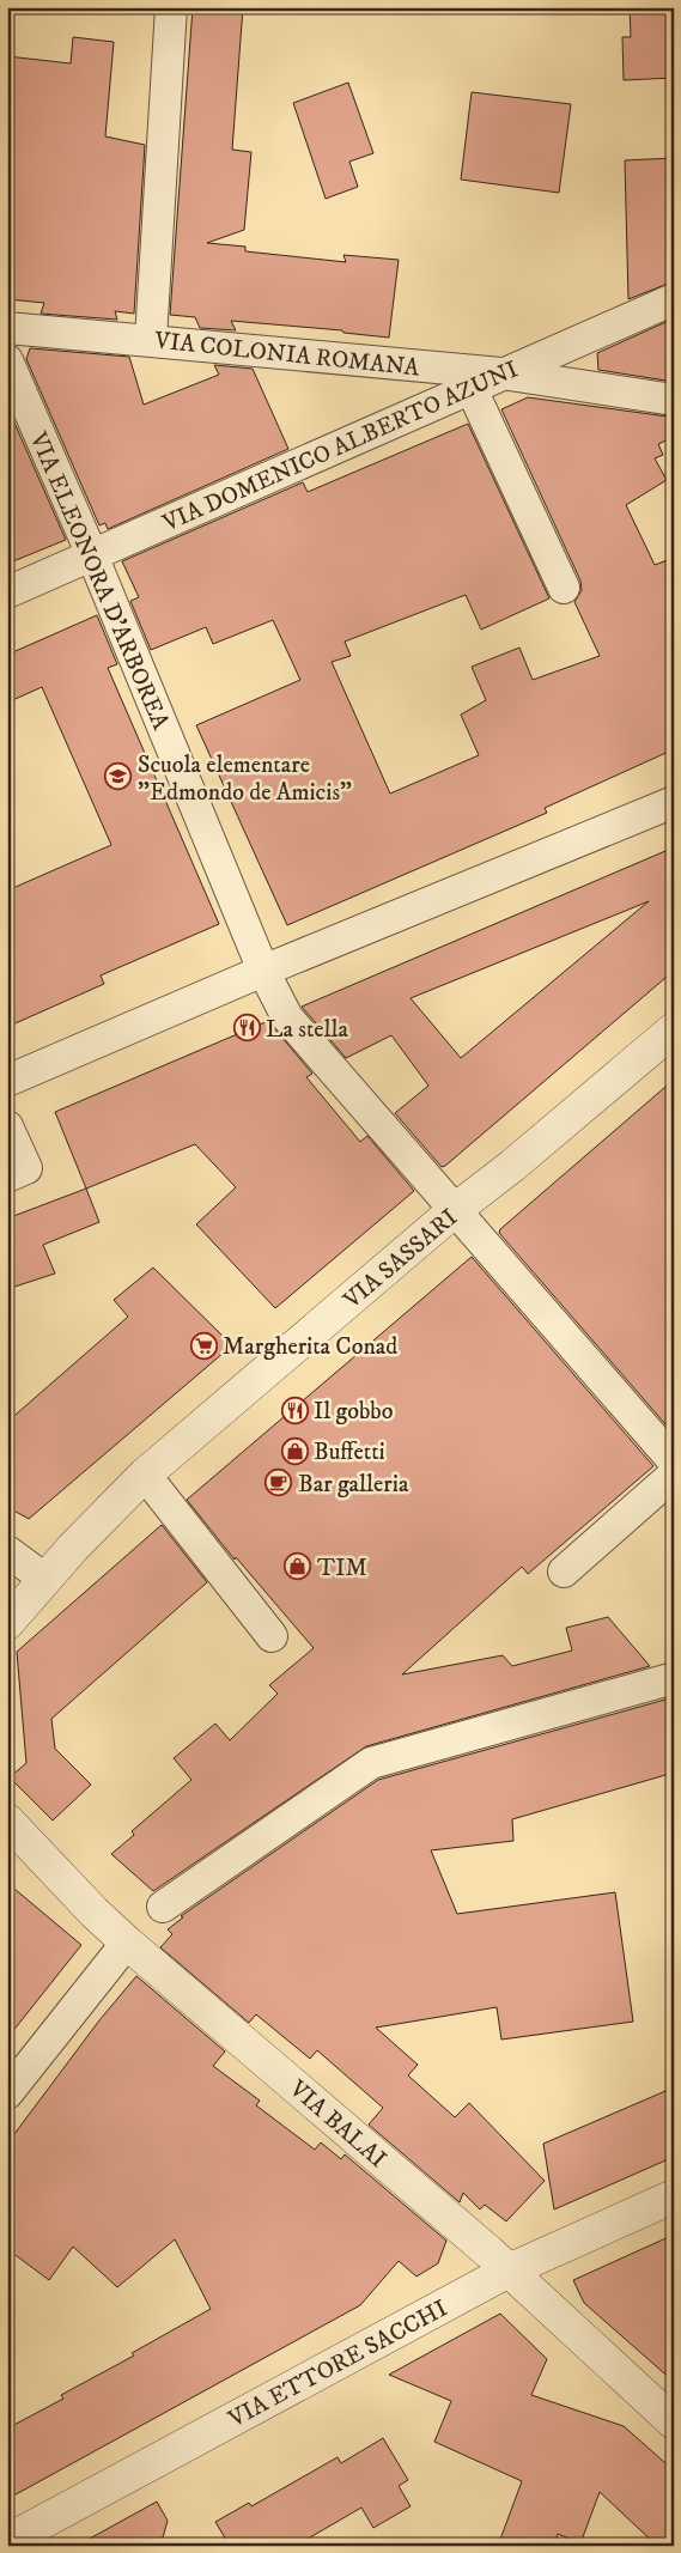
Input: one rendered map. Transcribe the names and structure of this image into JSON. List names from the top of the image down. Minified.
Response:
{"streets":{"street":["VIA COLONIA ROMANA","VIA DOMENICO ALBERTO AZUNI","VIA ELEONORA D'ARBOREA","VIA SASSARI","VIA BALAI","VIA ETTORE SACCHI"]},"crossings":[["VIA COLONIA ROMANA","VIA DOMENICO ALBERTO AZUNI"],["VIA DOMENICO ALBERTO AZUNI","VIA ELEONORA D'ARBOREA"],["VIA ELEONORA D'ARBOREA","VIA SASSARI"],["VIA BALAI","VIA ETTORE SACCHI"]],"places":{"school or university":["Scuola elementare \"Edmondo de Amicis\""],"restaurant":["La stella","Il gobbo"],"supermarket":["Margherita Conad"],"shop":["Buffetti","TIM"],"cafe":["Bar galleria"]}}
